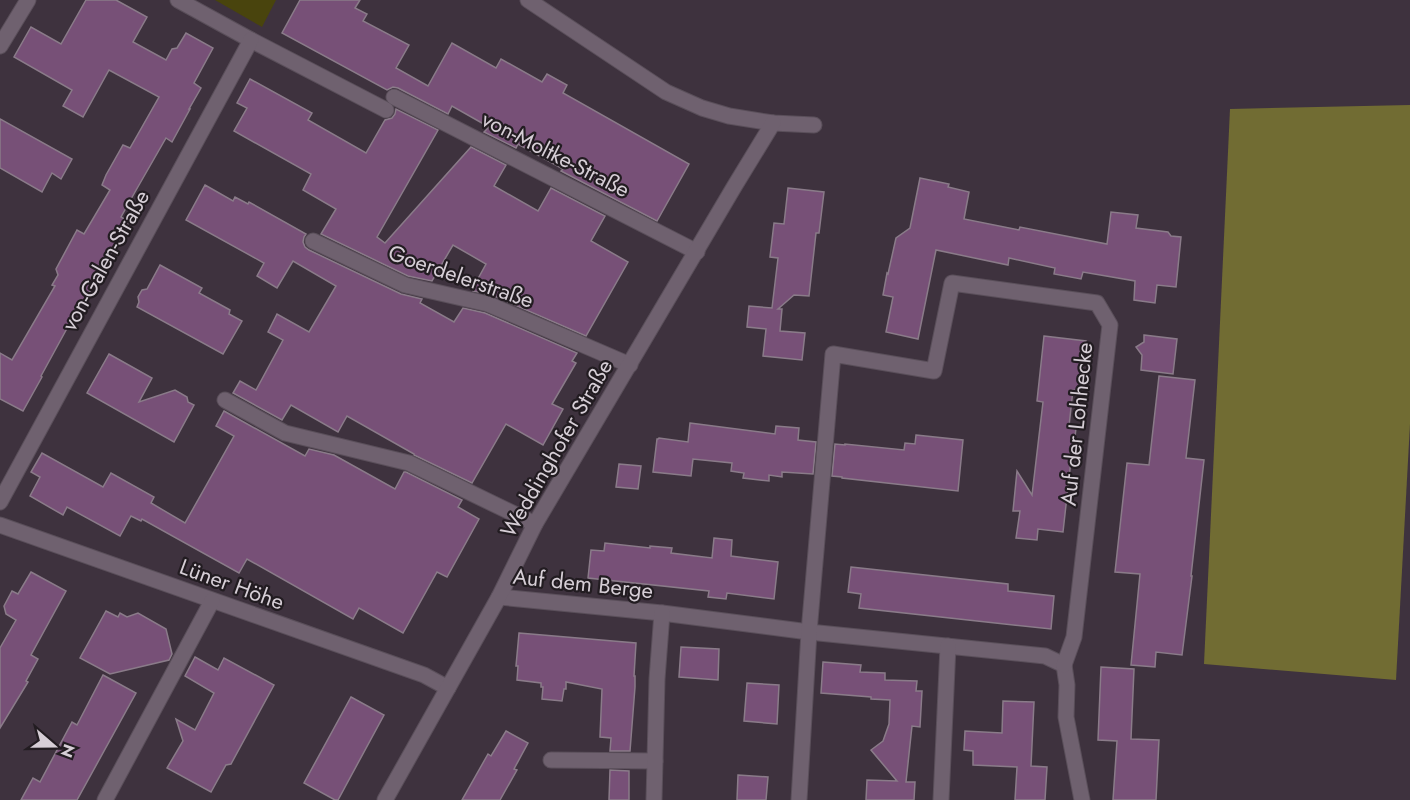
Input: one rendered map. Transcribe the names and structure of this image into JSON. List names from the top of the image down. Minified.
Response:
{"streets":{"street":["von-Moltke-Straße","von-Galen-Straße","Goerdelerstraße","Auf der Lohhecke","Weddinghofer Straße","Auf dem Berge","Lüner Höhe"]},"crossings":[["von-Moltke-Straße","Weddinghofer Straße"],["Goerdelerstraße","Weddinghofer Straße"],["Auf der Lohhecke","Auf dem Berge"],["Weddinghofer Straße","Auf dem Berge"],["Weddinghofer Straße","Lüner Höhe"]],"north":"right"}
